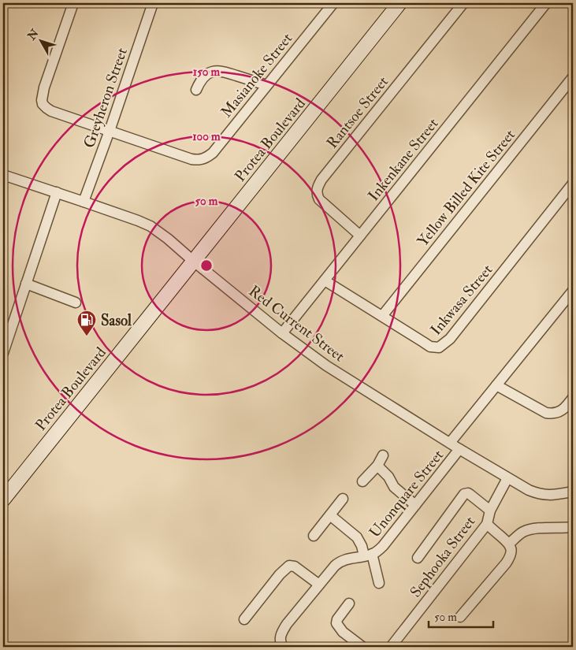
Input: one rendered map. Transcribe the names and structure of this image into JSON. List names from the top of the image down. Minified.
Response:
{"streets":{"street":["Masianoke Street","Greyheron Street","Rantsoe Street","Protea Boulevard","Inkenkane Street","Yellow Billed Kite Street","Inkwasa Street","Red Current Street","Unonquare Street","Sephooka Street"]},"crossings":[["Masianoke Street","Greyheron Street"],["Greyheron Street","Red Current Street"],["Rantsoe Street","Inkenkane Street"],["Protea Boulevard","Red Current Street"],["Inkenkane Street","Inkwasa Street"],["Inkenkane Street","Red Current Street"],["Yellow Billed Kite Street","Inkwasa Street"],["Red Current Street","Unonquare Street"],["Red Current Street","Sephooka Street"]],"places":{"fuel station":["Sasol"]},"scale_bar":"50 m","north":"top left","rings":["150 m","100 m","50 m"]}
